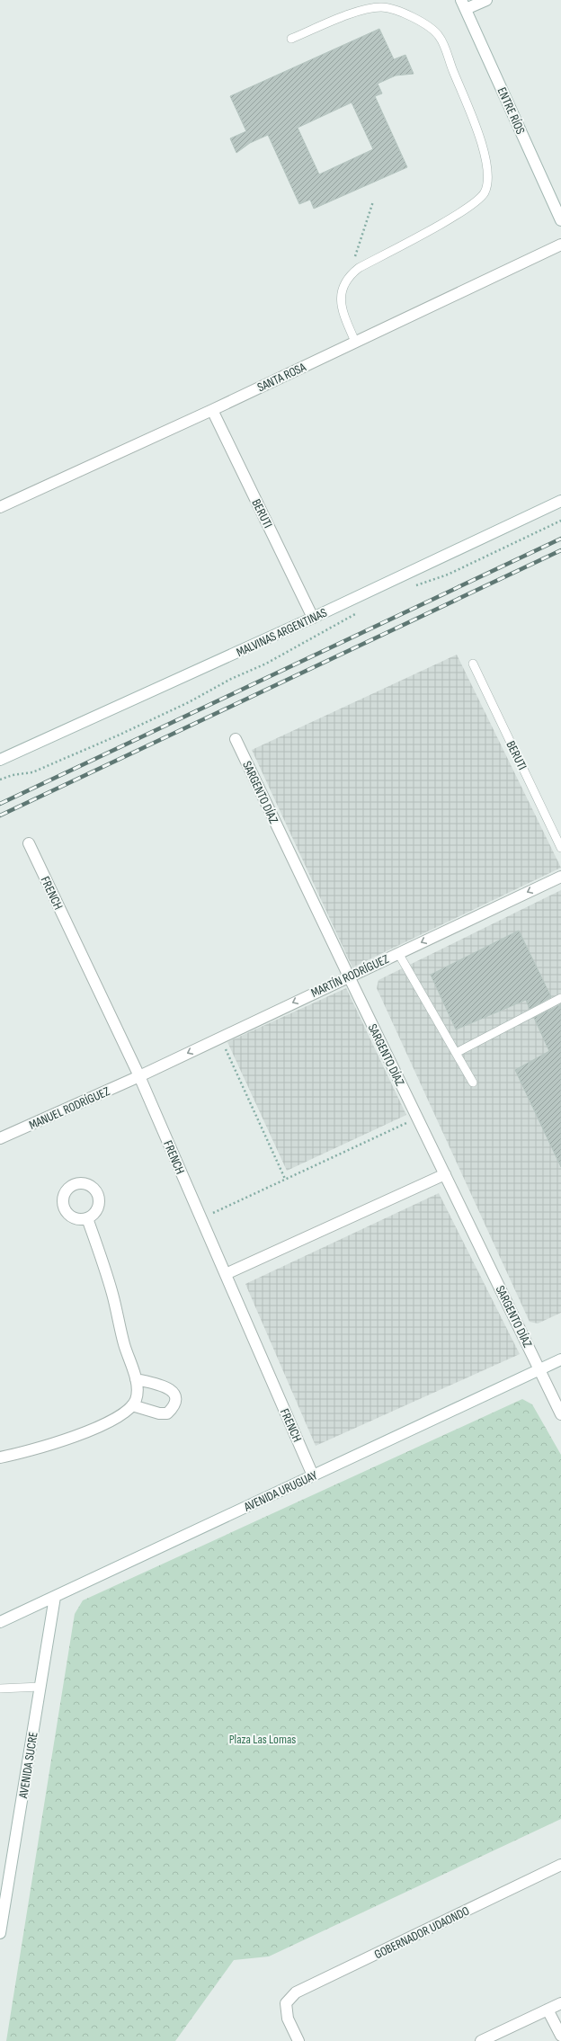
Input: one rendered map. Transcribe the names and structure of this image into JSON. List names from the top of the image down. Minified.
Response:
{"streets":{"street":["ENTRE RÍOS","SANTA ROSA","BERUTI","MALVINAS ARGENTINAS","SARGENTO DÍAZ","FRENCH","MARTÍN RODRÍGUEZ","MANUEL RODRÍGUEZ","AVENIDA URUGUAY","AVENIDA SUCRE","GOBERNADOR UDAONDO"]},"crossings":[["SANTA ROSA","BERUTI"],["BERUTI","MALVINAS ARGENTINAS"],["SARGENTO DÍAZ","MARTÍN RODRÍGUEZ"],["SARGENTO DÍAZ","AVENIDA URUGUAY"],["FRENCH","MARTÍN RODRÍGUEZ"],["FRENCH","MANUEL RODRÍGUEZ"],["FRENCH","AVENIDA URUGUAY"],["MARTÍN RODRÍGUEZ","MANUEL RODRÍGUEZ"],["AVENIDA URUGUAY","AVENIDA SUCRE"]],"one_way":["MARTÍN RODRÍGUEZ"],"parks":["Plaza Las Lomas"]}
